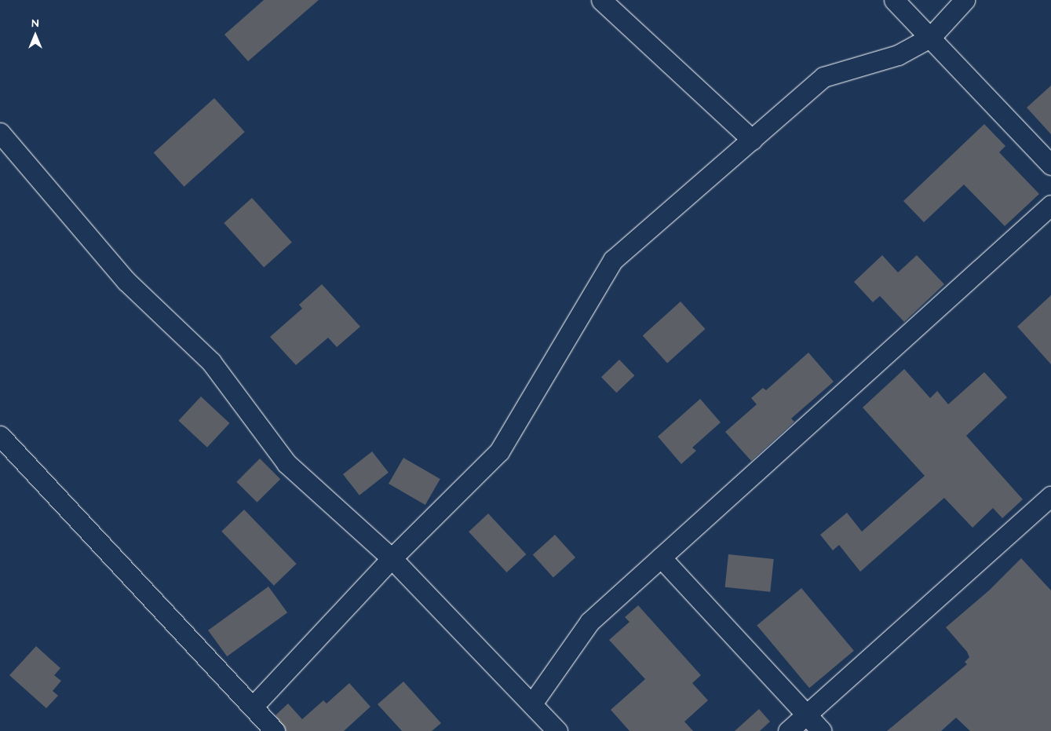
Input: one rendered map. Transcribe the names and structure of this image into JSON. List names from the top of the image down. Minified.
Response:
{"north":"top"}
